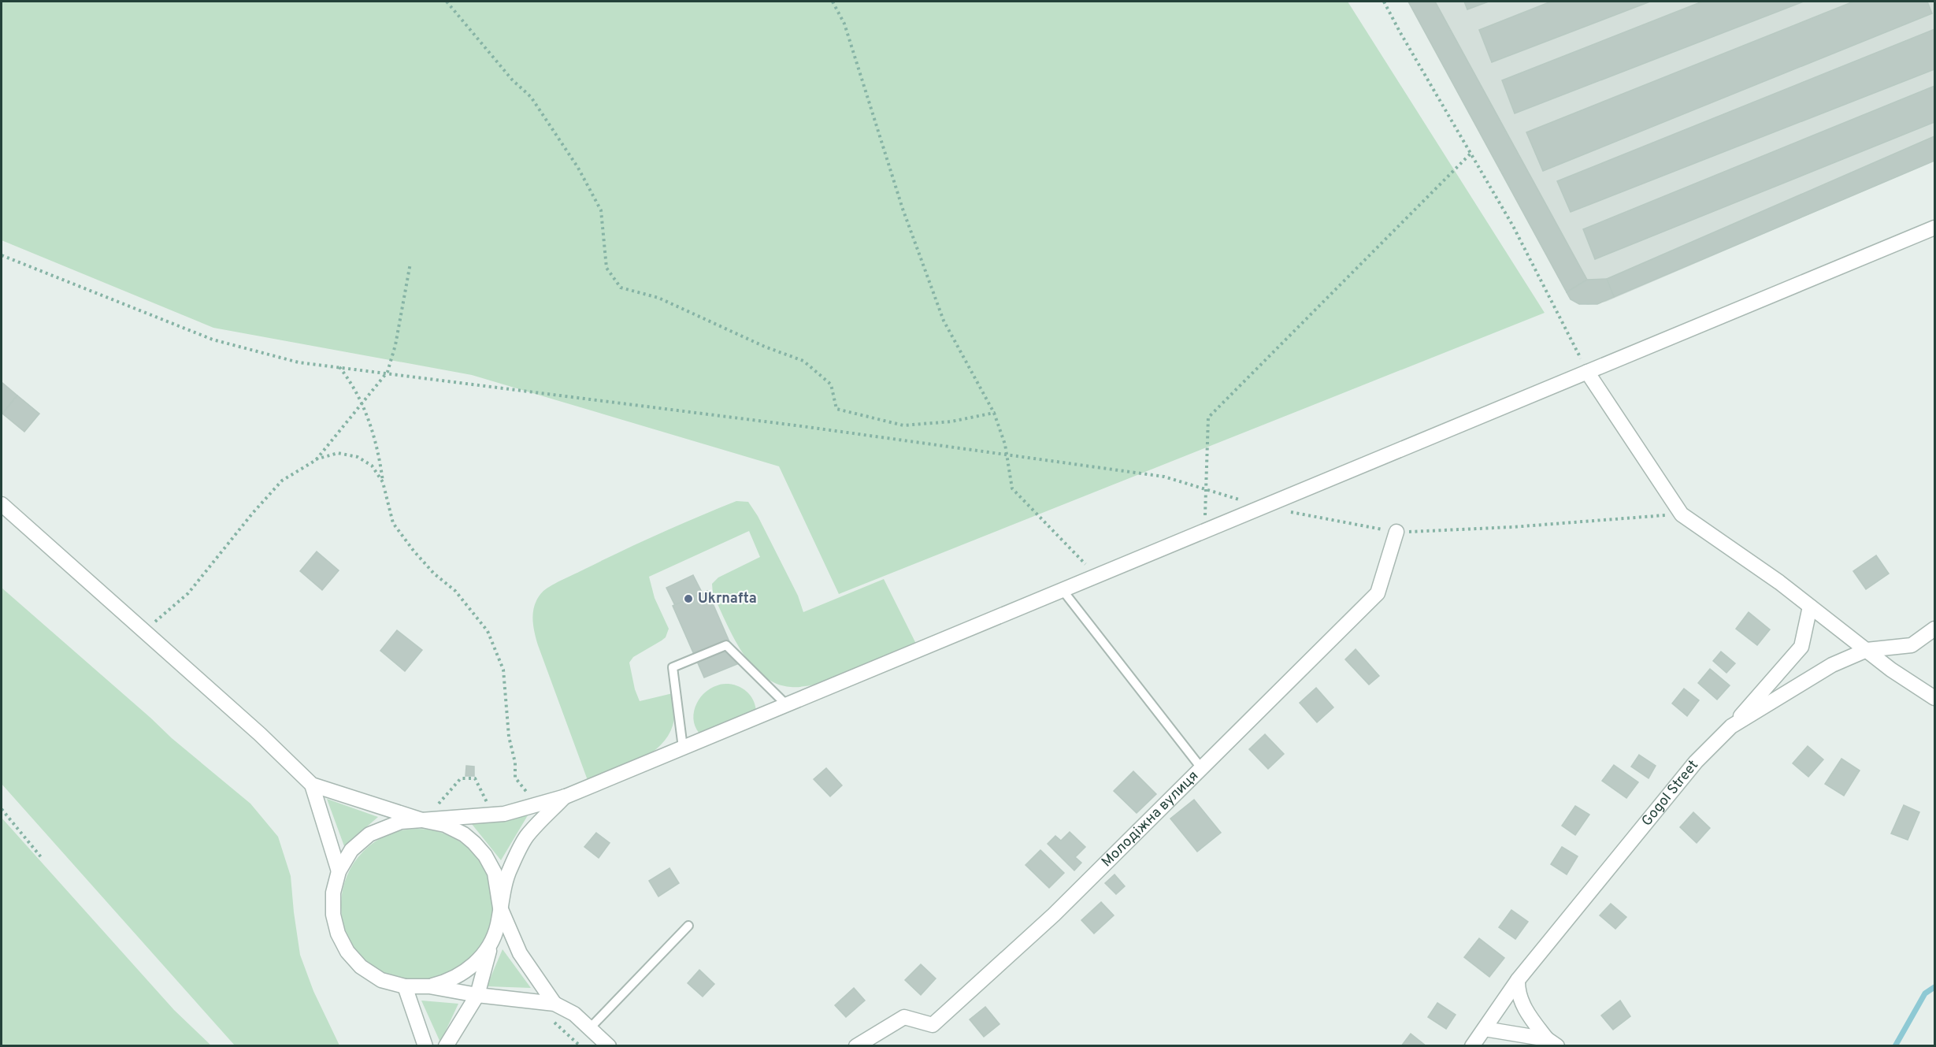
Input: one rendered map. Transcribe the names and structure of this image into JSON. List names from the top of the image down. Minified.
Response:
{"streets":{"street":["Gogol Street","Молодіжна вулиця"]},"places":["Ukrnafta"]}
